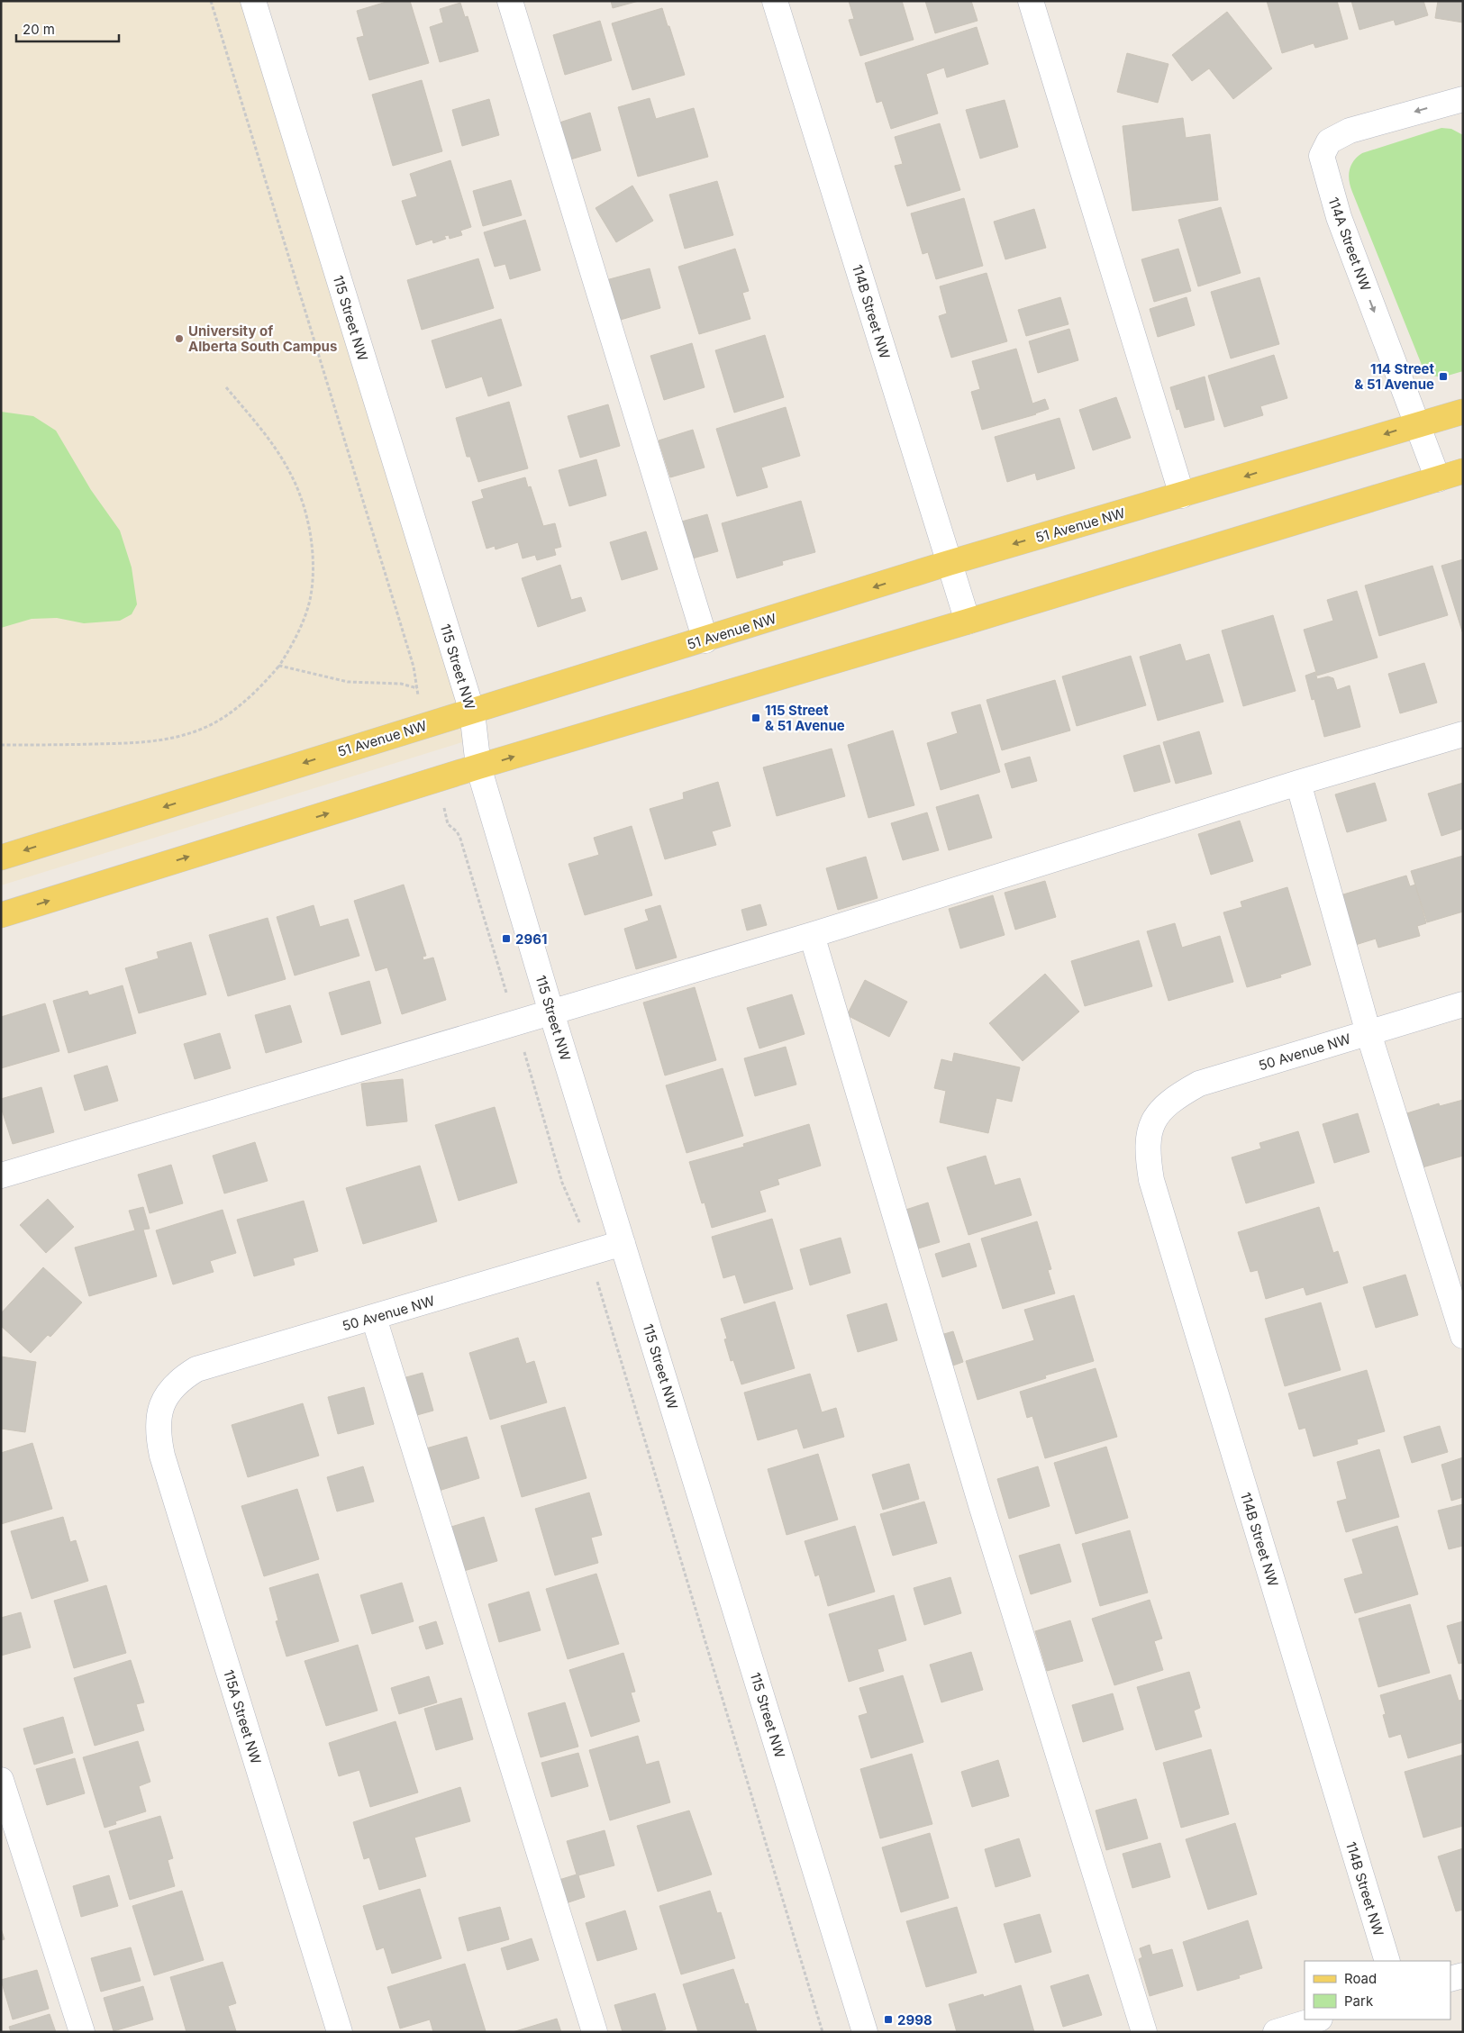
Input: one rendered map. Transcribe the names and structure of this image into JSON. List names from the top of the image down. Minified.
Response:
{"streets":{"main road":["51 Avenue NW"],"street":["114A Street NW","114B Street NW","115 Street NW","50 Avenue NW","115A Street NW"]},"crossings":[["114A Street NW","51 Avenue NW"],["114B Street NW","51 Avenue NW"],["114B Street NW","50 Avenue NW"],["115 Street NW","51 Avenue NW"],["115 Street NW","50 Avenue NW"],["50 Avenue NW","115A Street NW"]],"places":{"other":["University of Alberta South Campus"],"transit":["114 Street & 51 Avenue","115 Street & 51 Avenue","2961","2998"]},"legend":["Road","Park"],"scale_bar":"20 m"}
